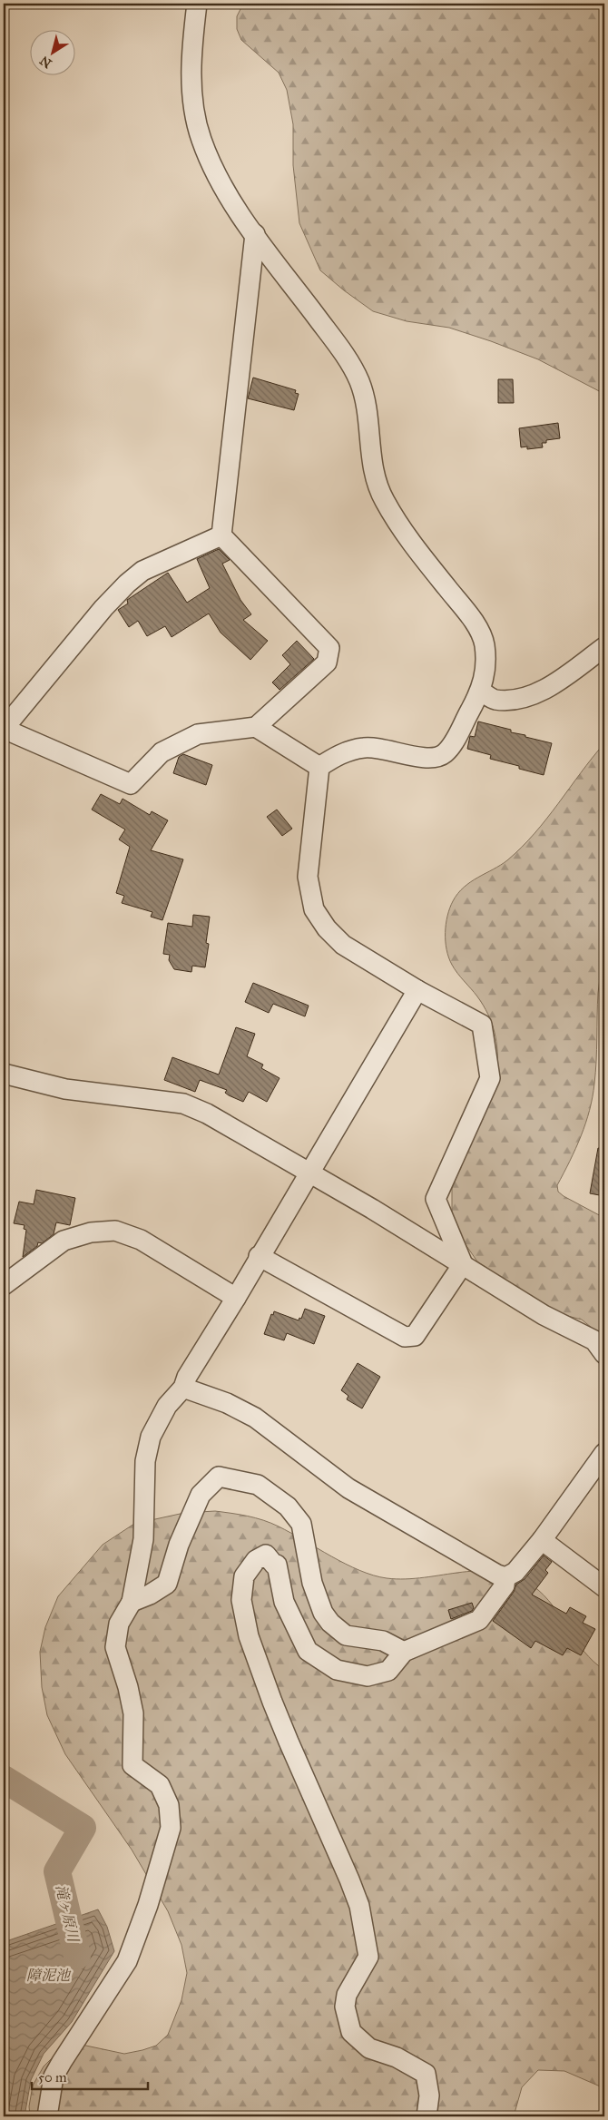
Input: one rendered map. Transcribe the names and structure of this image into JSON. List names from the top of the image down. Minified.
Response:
{"water":["滝ヶ原川","障泥池"],"scale_bar":"50 m","north":"bottom left"}
